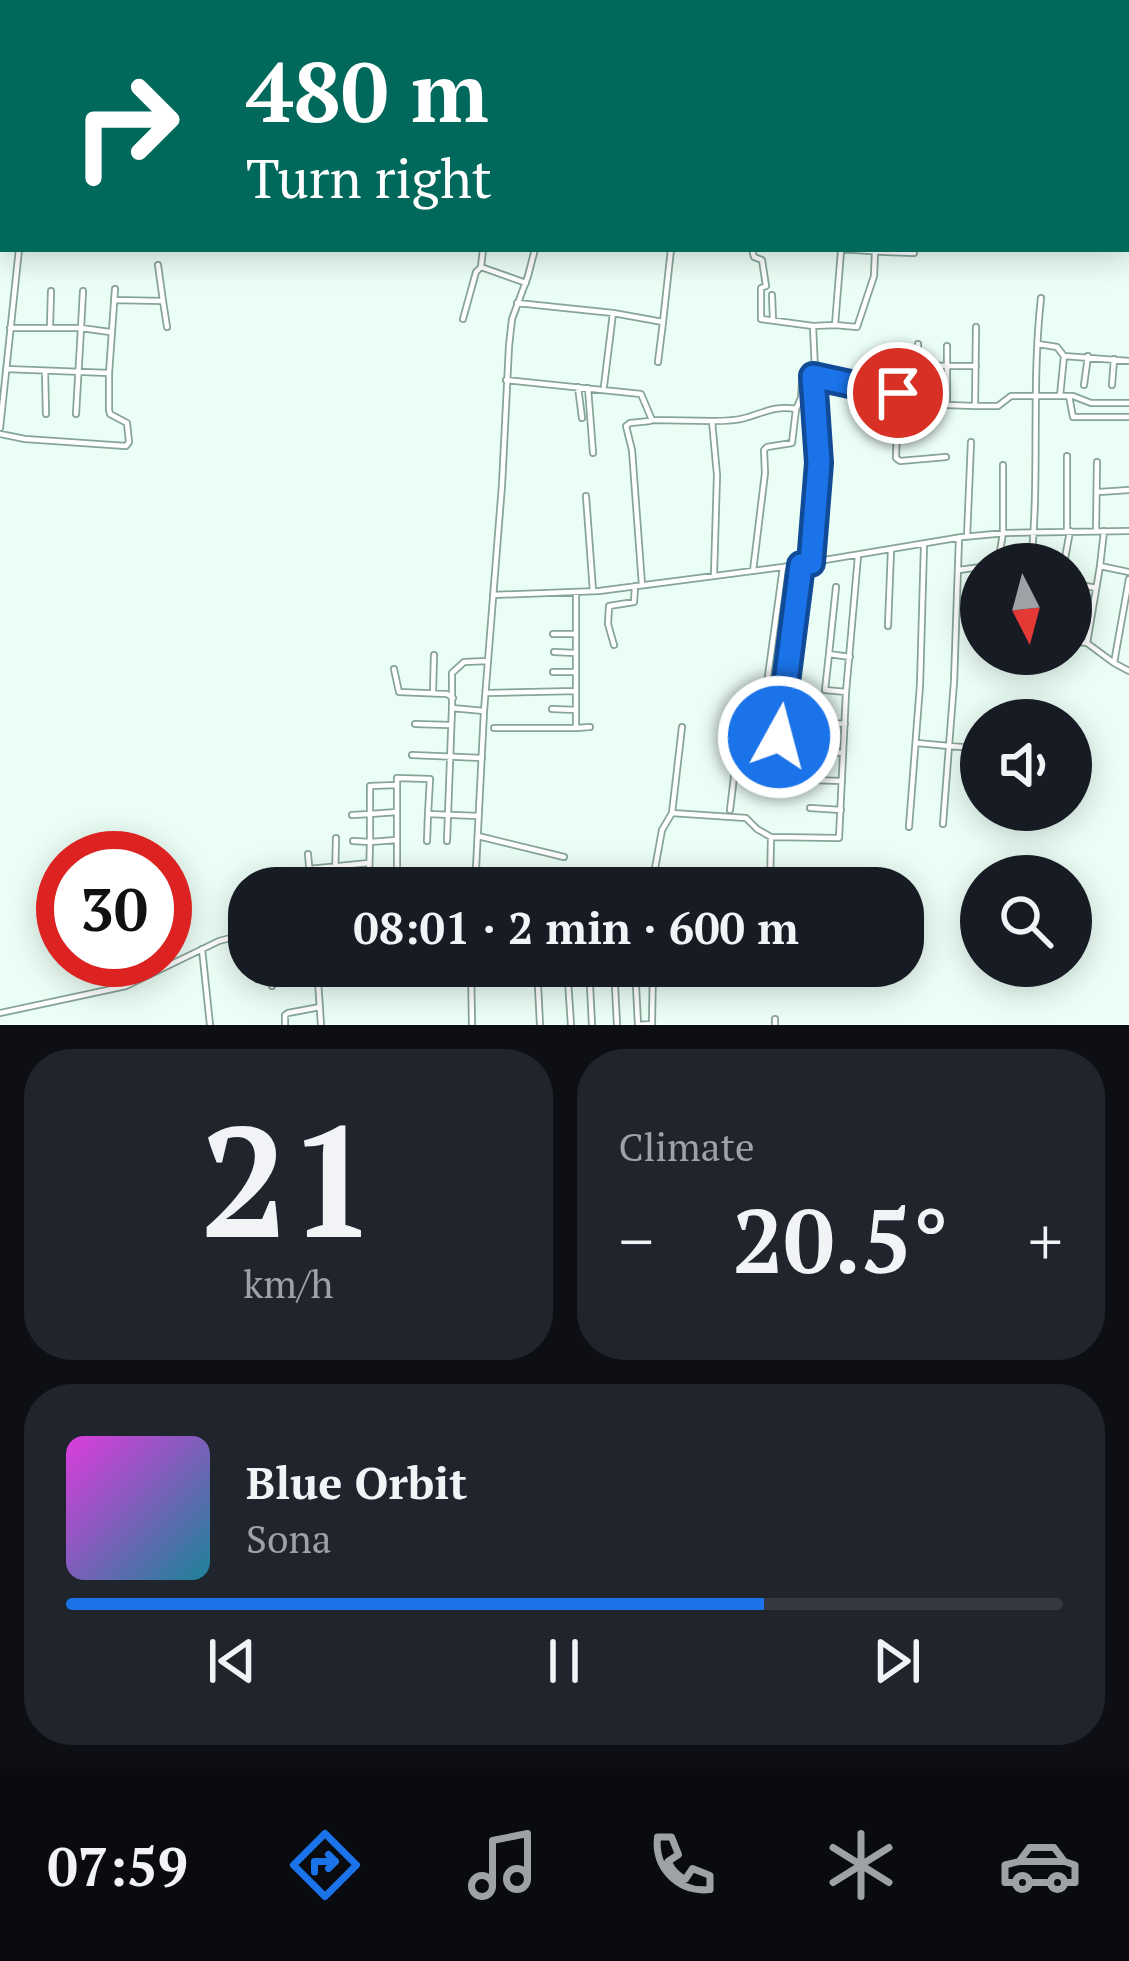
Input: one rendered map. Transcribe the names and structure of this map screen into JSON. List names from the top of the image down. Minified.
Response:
{"north":"bottom","page":{"turn":["480 m","Turn right"],"limit":"30","trip":"08:01 · 2 min · 600 m","tile":[["21","km/h"],"Climate"],"heat":["−","20.5°","+"],"song":["Blue Orbit","Sona"],"tabs":"07:59"}}
